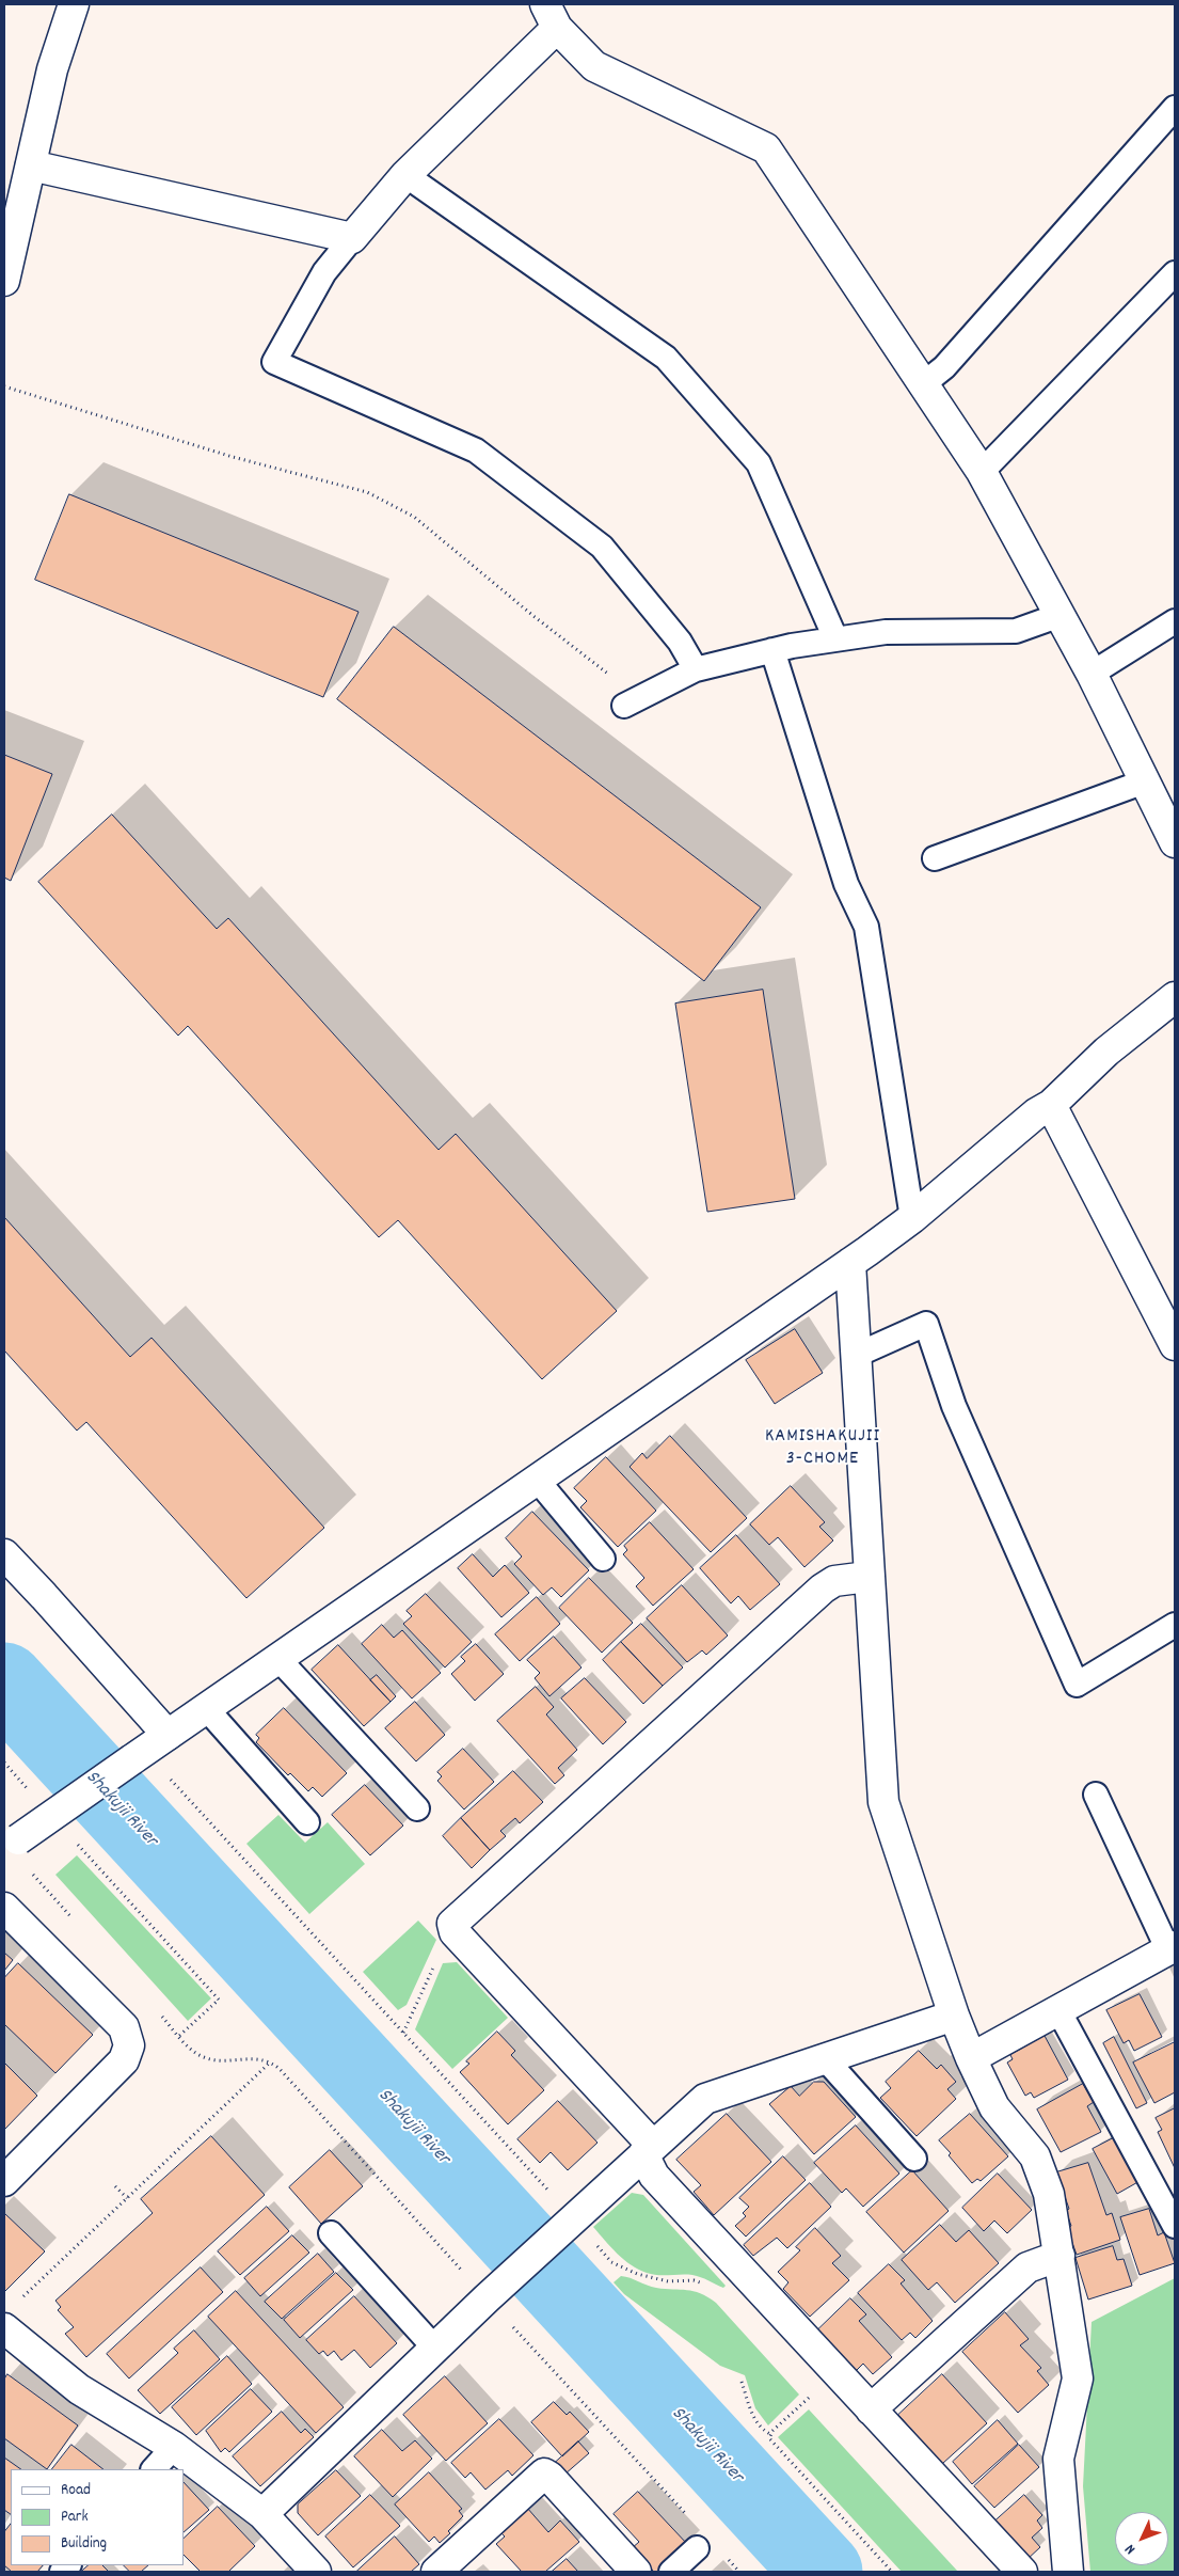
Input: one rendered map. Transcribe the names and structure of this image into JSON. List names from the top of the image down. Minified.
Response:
{"districts":["KAMISHAKUJII 3-CHOME"],"water":["Shakujii River"],"legend":["Road","Park","Building"],"north":"bottom left"}
